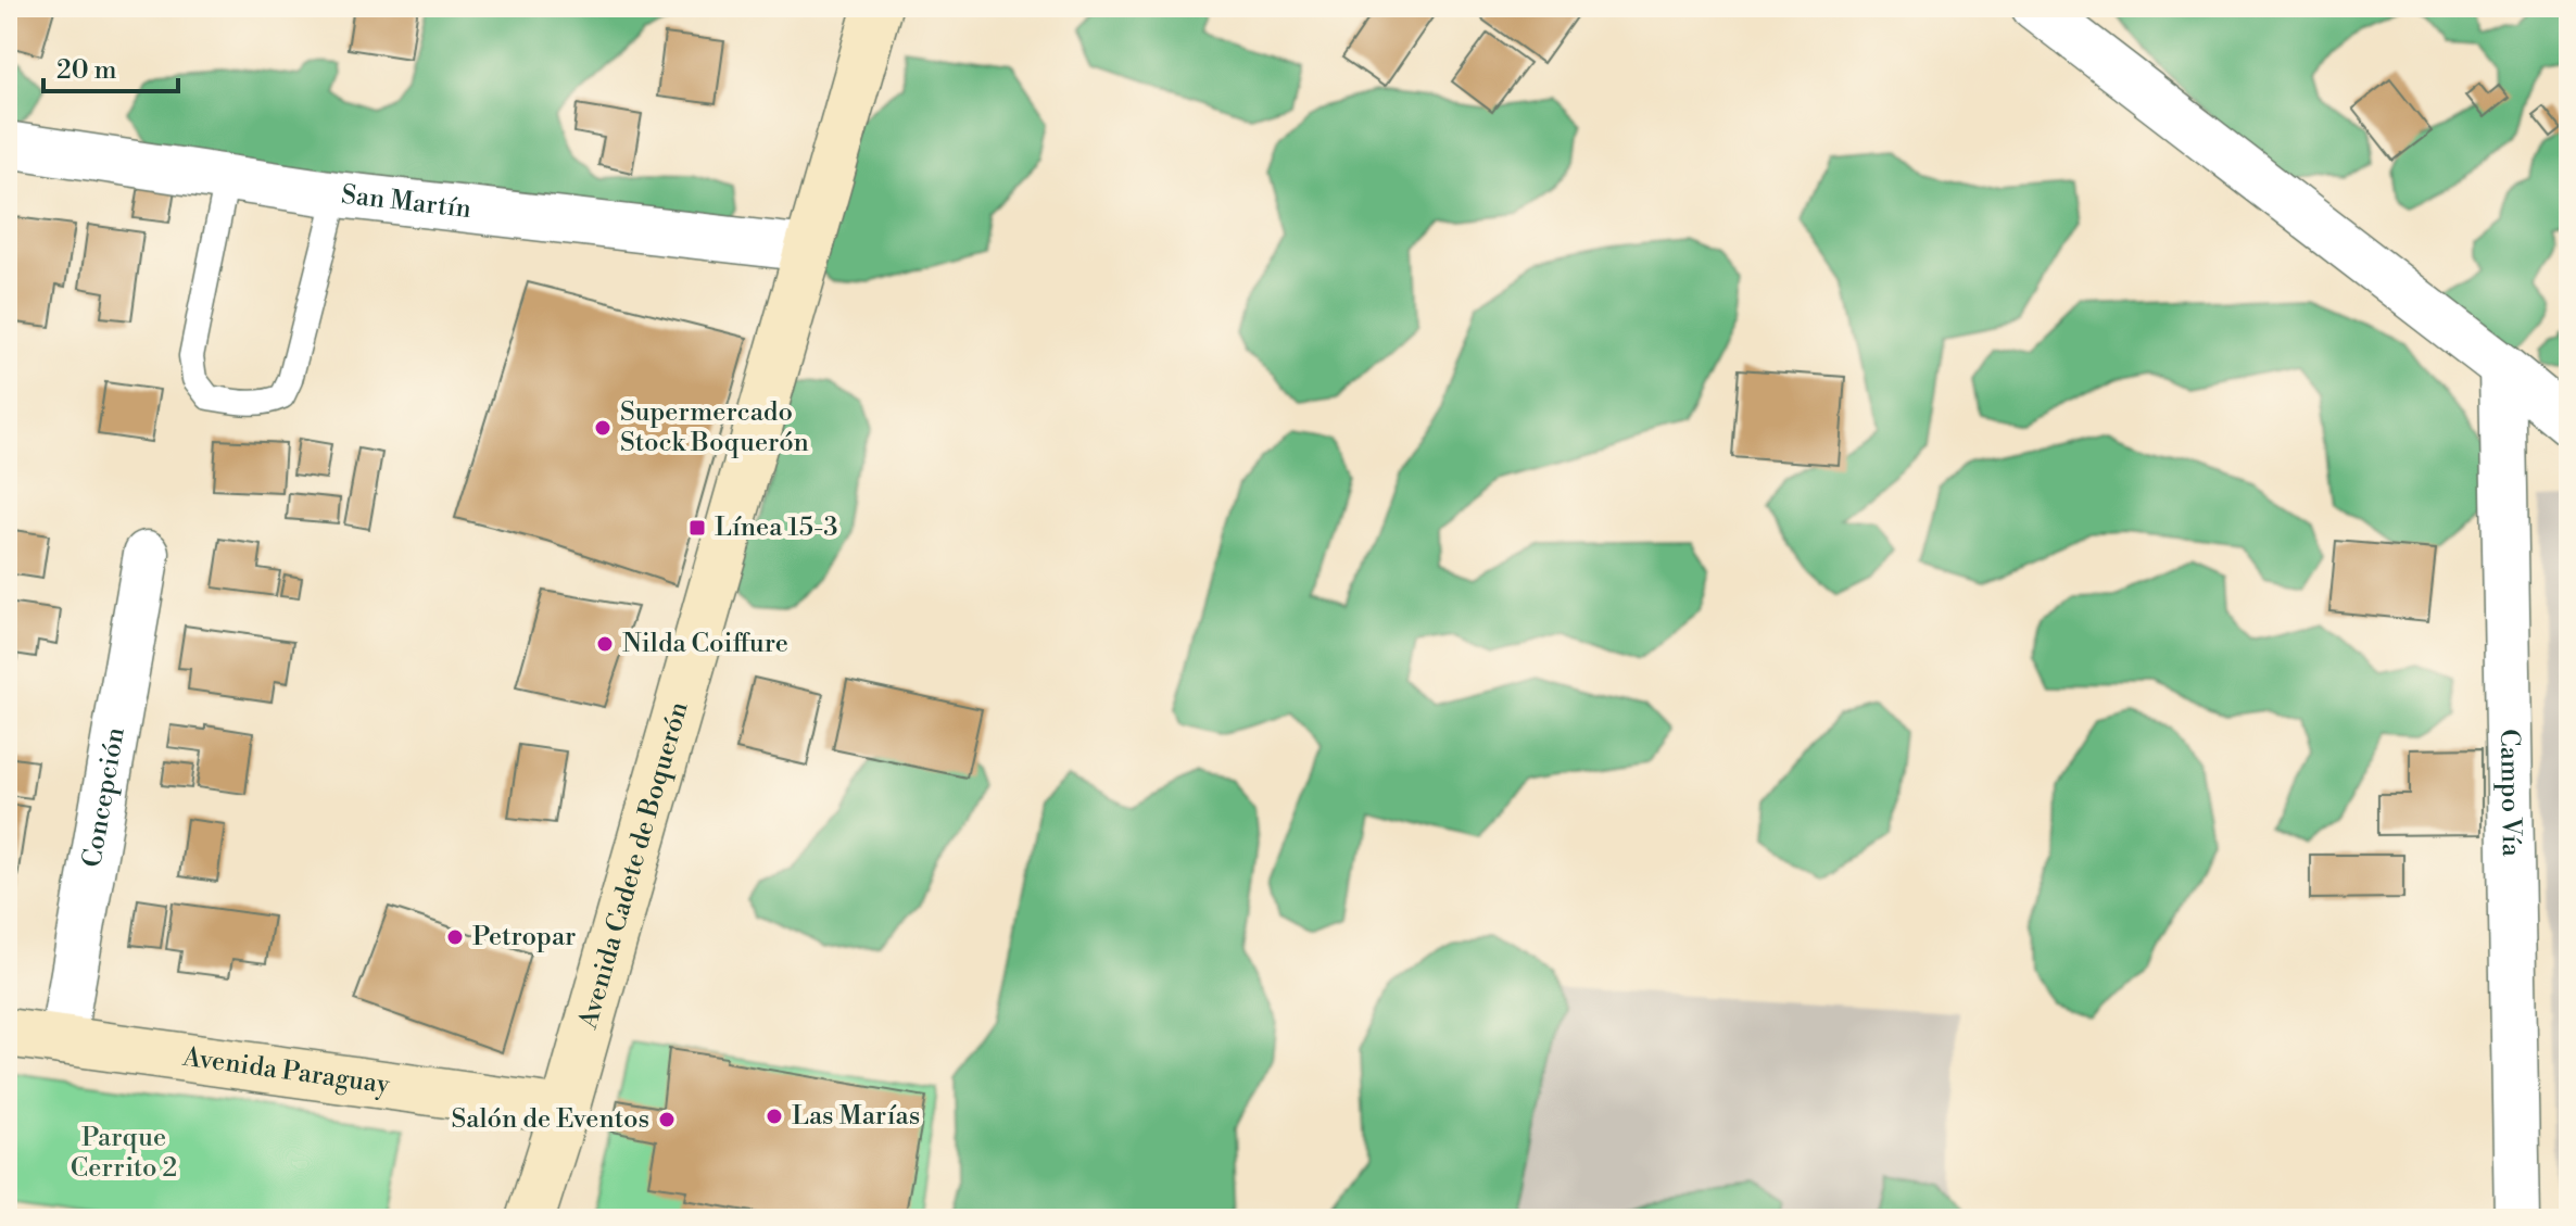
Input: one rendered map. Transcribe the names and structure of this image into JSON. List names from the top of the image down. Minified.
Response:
{"streets":{"main road":["Avenida Cadete de Boquerón","Avenida Paraguay"],"street":["San Martín","Campo Vía","Concepción"]},"crossings":[["San Martín","Avenida Cadete de Boquerón"],["Concepción","Avenida Paraguay"],["Avenida Cadete de Boquerón","Avenida Paraguay"]],"parks":["Parque Cerrito 2"],"places":{"other":["Supermercado Stock Boquerón","Nilda Coiffure","Petropar","Las Marías","Salón de Eventos"],"transit":["Línea 15-3"]},"scale_bar":"20 m"}
